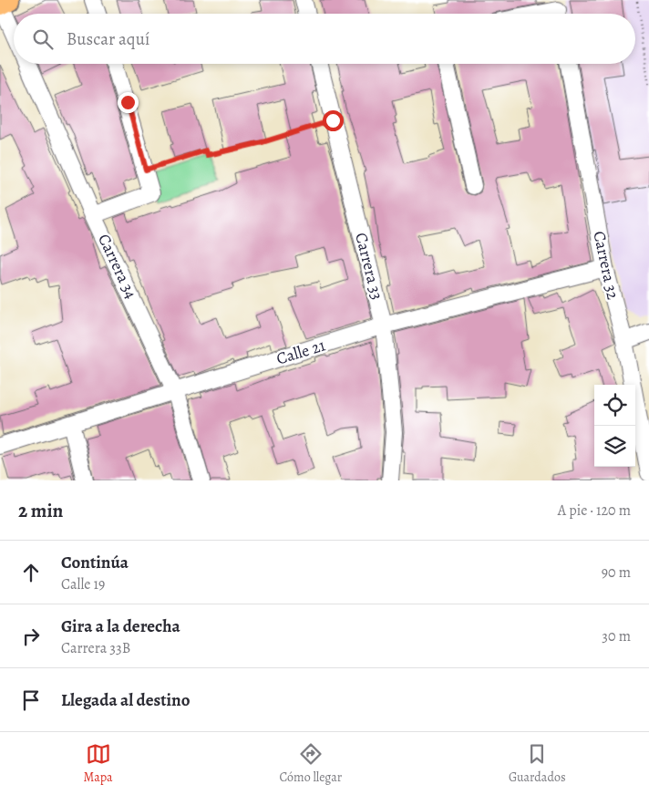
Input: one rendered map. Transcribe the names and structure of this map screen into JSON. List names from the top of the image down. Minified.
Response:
{"streets":{"street":["Carrera 32","Carrera 34","Carrera 33","Calle 21"]},"crossings":[["Carrera 32","Calle 21"],["Carrera 34","Calle 21"],["Carrera 33","Calle 21"]],"page":{"search":"Buscar aquí","heading":["2 min","A pie · 120 m"],"list":[["Continúa","Calle 19","90 m"],["Gira a la derecha","Carrera 33B","30 m"],"Llegada al destino"],"nav":["Mapa","Cómo llegar","Guardados"]}}
